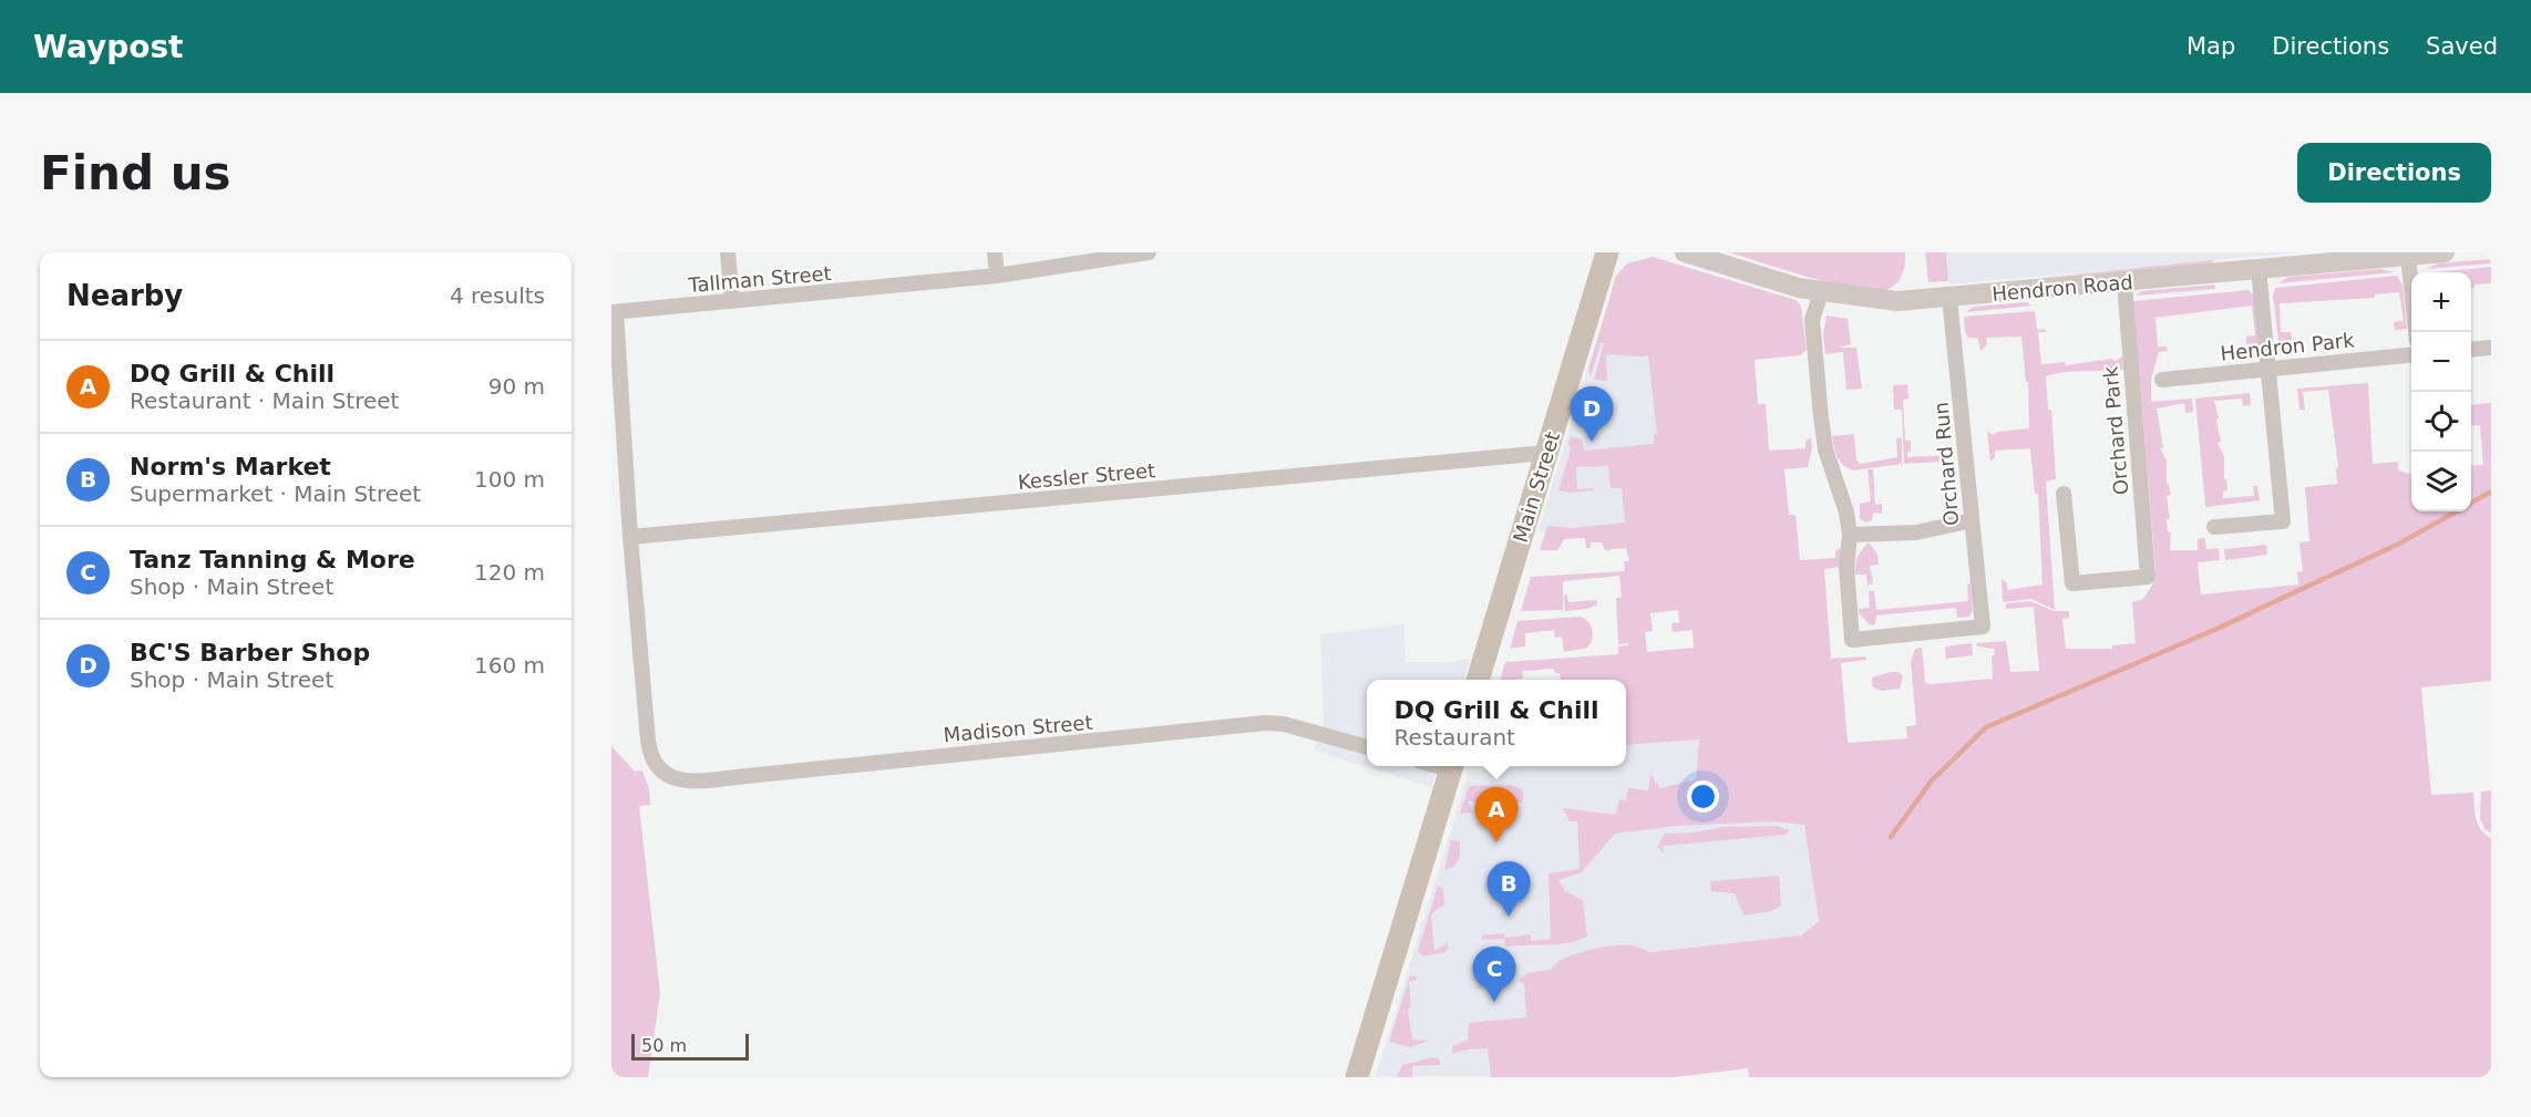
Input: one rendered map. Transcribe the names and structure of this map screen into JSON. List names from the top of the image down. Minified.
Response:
{"streets":{"main road":["Main Street"],"street":["Tallman Street","Hendron Road","Hendron Park","Orchard Park","Orchard Run","Kessler Street","Madison Street"]},"crossings":[["Hendron Road","Orchard Park"],["Hendron Road","Orchard Run"],["Kessler Street","Main Street"],["Kessler Street","Madison Street"]],"scale_bar":"50 m","page":{"header":"Waypost","nav":["Map","Directions","Saved"],"buttons":"Directions","title":"Find us","heading":["Nearby","4 results"],"map_buttons":["+","−"],"list":[{"mark":"A","name":"DQ Grill & Chill","note":"Restaurant · Main Street","value":"90 m"},{"mark":"B","name":"Norm's Market","note":"Supermarket · Main Street","value":"100 m"},{"mark":"C","name":"Tanz Tanning & More","note":"Shop · Main Street","value":"120 m"},{"mark":"D","name":"BC'S Barber Shop","note":"Shop · Main Street","value":"160 m"}],"pins":["D","A","B","C"],"popup":["DQ Grill & Chill","Restaurant"],"scale":"50 m"}}
